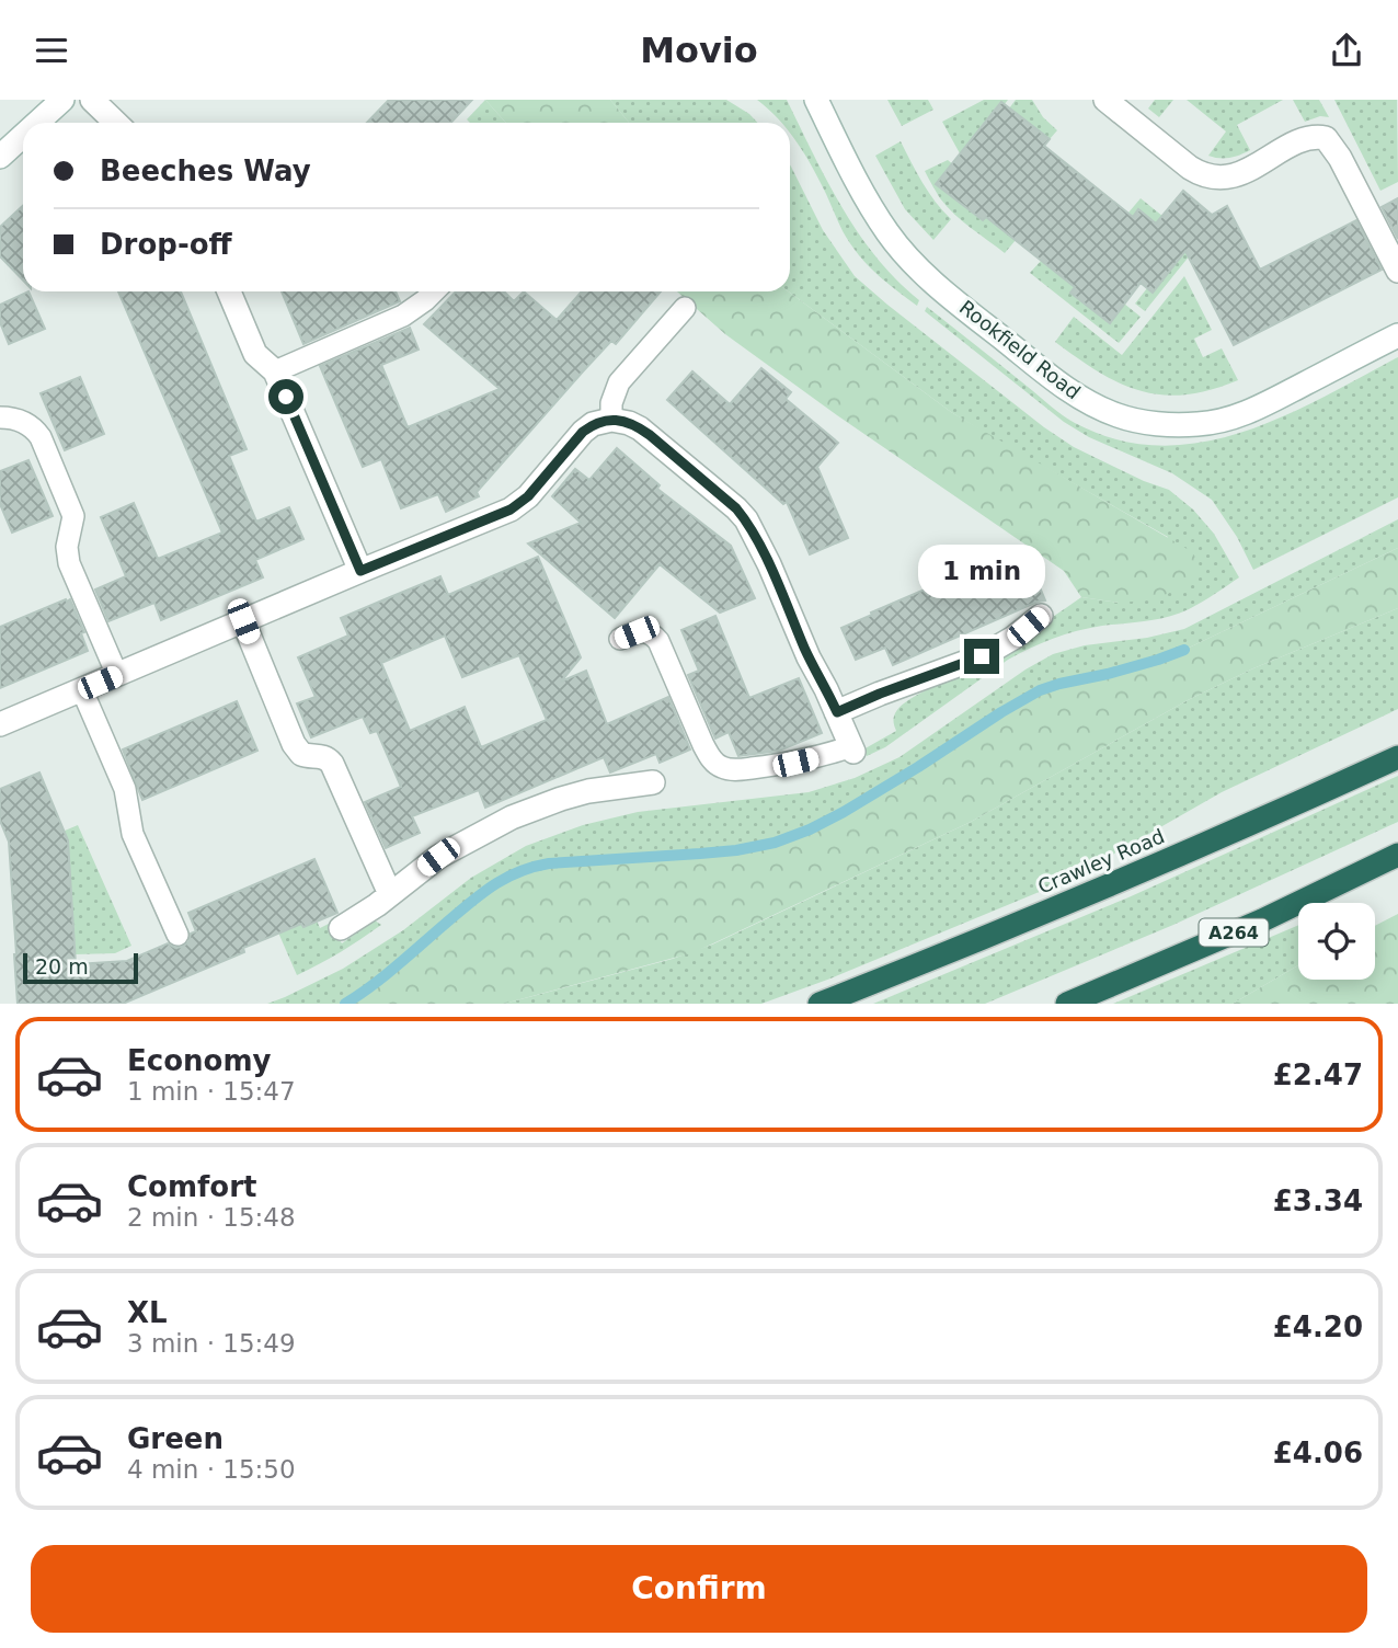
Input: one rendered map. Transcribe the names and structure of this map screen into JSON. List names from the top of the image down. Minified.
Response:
{"streets":{"highway":["Crawley Road","A264"],"street":["Rookfield Road"]},"scale_bar":"20 m","page":{"header":"Movio","banner":["Beeches Way","Drop-off"],"bubble":"1 min","scale":"20 m","list":[{"name":"Economy","note":"1 min · 15:47","value":"£2.47"},{"name":"Comfort","note":"2 min · 15:48","value":"£3.34"},{"name":"XL","note":"3 min · 15:49","value":"£4.20"},{"name":"Green","note":"4 min · 15:50","value":"£4.06"}],"buttons":"Confirm"}}
